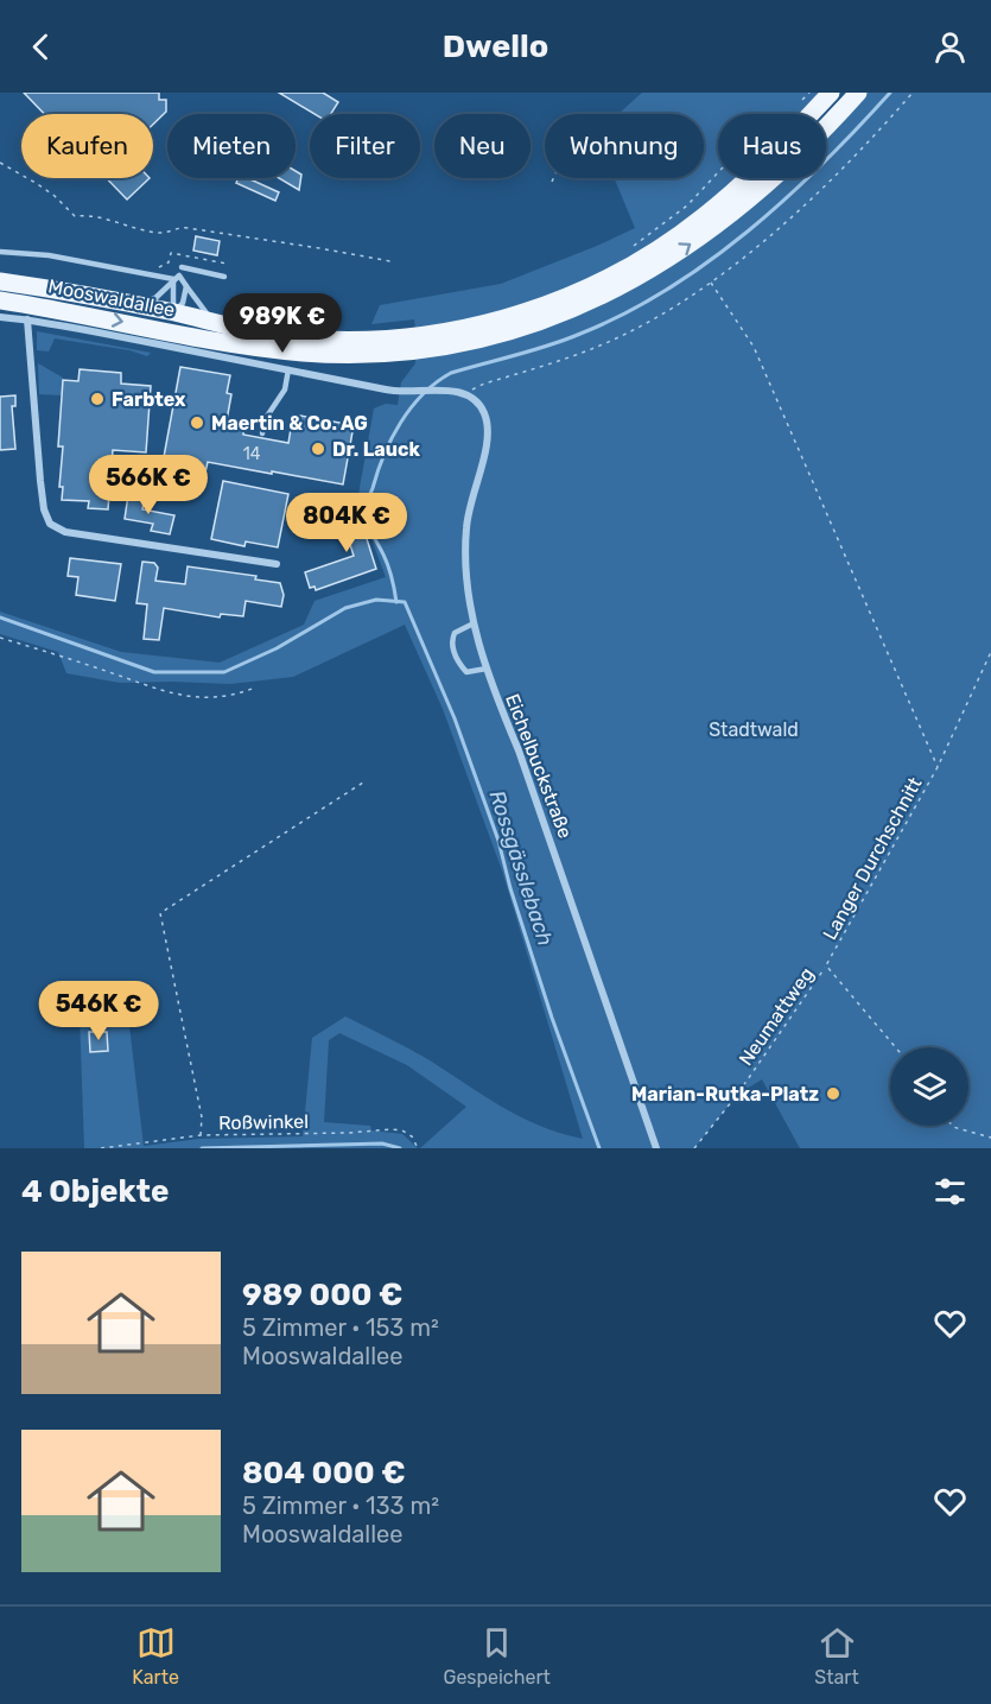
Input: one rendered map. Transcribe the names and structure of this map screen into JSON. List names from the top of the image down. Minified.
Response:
{"streets":{"main road":["Mooswaldallee"],"street":["Eichelbuckstraße"],"path":["Langer Durchschnitt","Neumattweg","Roßwinkel"]},"crossings":[["Mooswaldallee","Eichelbuckstraße"],["Langer Durchschnitt","Neumattweg"]],"water":["Rossgässlebach"],"parks":["Stadtwald"],"places":["Farbtex","Maertin & Co. AG","Dr. Lauck","Marian-Rutka-Platz"],"house_numbers":["14"],"page":{"header":"Dwello","chip":["Kaufen","Mieten","Filter","Neu","Wohnung","Haus"],"price":["989K €","566K €","804K €","546K €"],"heading":"4 Objekte","list":[{"name":"989 000 €","note":"5 Zimmer · 153 m² · Mooswaldallee"},{"name":"804 000 €","note":"5 Zimmer · 133 m² · Mooswaldallee"}],"tabs":["Karte","Gespeichert","Start"]}}
